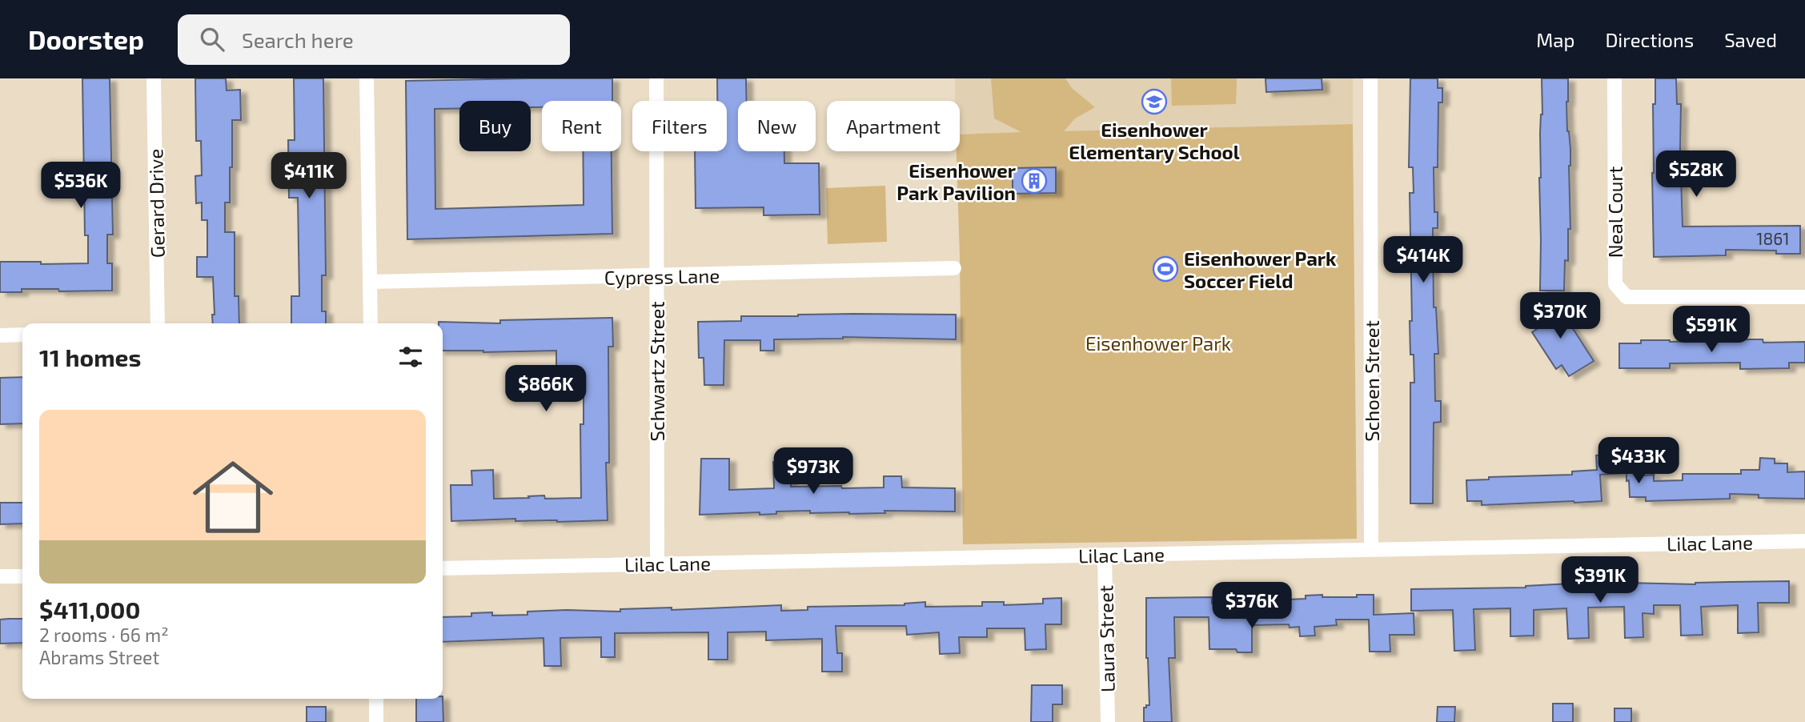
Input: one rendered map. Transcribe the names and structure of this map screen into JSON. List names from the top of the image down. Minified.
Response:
{"streets":{"street":["Gerard Drive","Neal Court","Cypress Lane","Schwartz Street","Schoen Street","Lilac Lane","Laura Street"]},"crossings":[["Cypress Lane","Schwartz Street"],["Schwartz Street","Lilac Lane"],["Schoen Street","Lilac Lane"],["Lilac Lane","Laura Street"]],"parks":["Eisenhower Park"],"places":{"school or university":["Eisenhower Elementary School"],"building":["Eisenhower Park Pavilion"],"sports":["Eisenhower Park Soccer Field"]},"house_numbers":["1861"],"page":{"header":"Doorstep","search":"Search here","nav":["Map","Directions","Saved"],"chip":["Buy","Rent","Filters","New","Apartment"],"price":["$528K","$411K","$536K","$414K","$370K","$591K","$866K","$433K","$973K","$391K","$376K"],"heading":"11 homes","list":[{"name":"$411,000","note":"2 rooms · 66 m² · Abrams Street"}]}}
